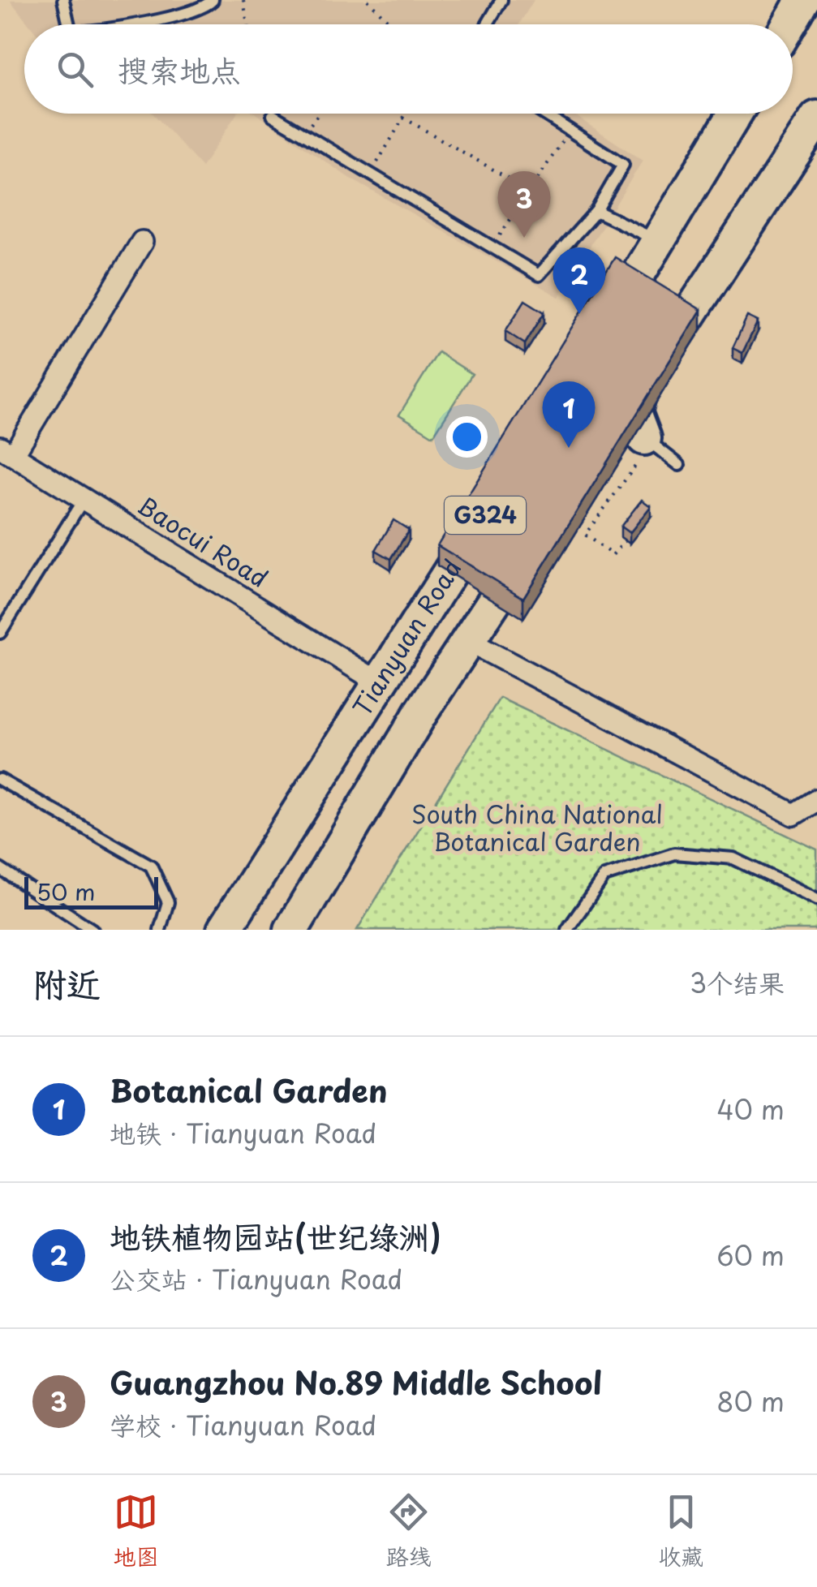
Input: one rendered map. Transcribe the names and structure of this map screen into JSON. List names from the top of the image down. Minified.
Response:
{"streets":{"highway":["G324","Tianyuan Road"],"street":["Baocui Road"]},"crossings":[["Baocui Road","Tianyuan Road"]],"parks":["South China National Botanical Garden"],"scale_bar":"50 m","page":{"search":"搜索地点","pins":["3","2","1"],"scale":"50 m","heading":["附近","3个结果"],"list":[{"mark":"1","name":"Botanical Garden","note":"地铁 · Tianyuan Road","value":"40 m"},{"mark":"2","name":"地铁植物园站(世纪绿洲)","note":"公交站 · Tianyuan Road","value":"60 m"},{"mark":"3","name":"Guangzhou No.89 Middle School","note":"学校 · Tianyuan Road","value":"80 m"}],"nav":["地图","路线","收藏"]}}
